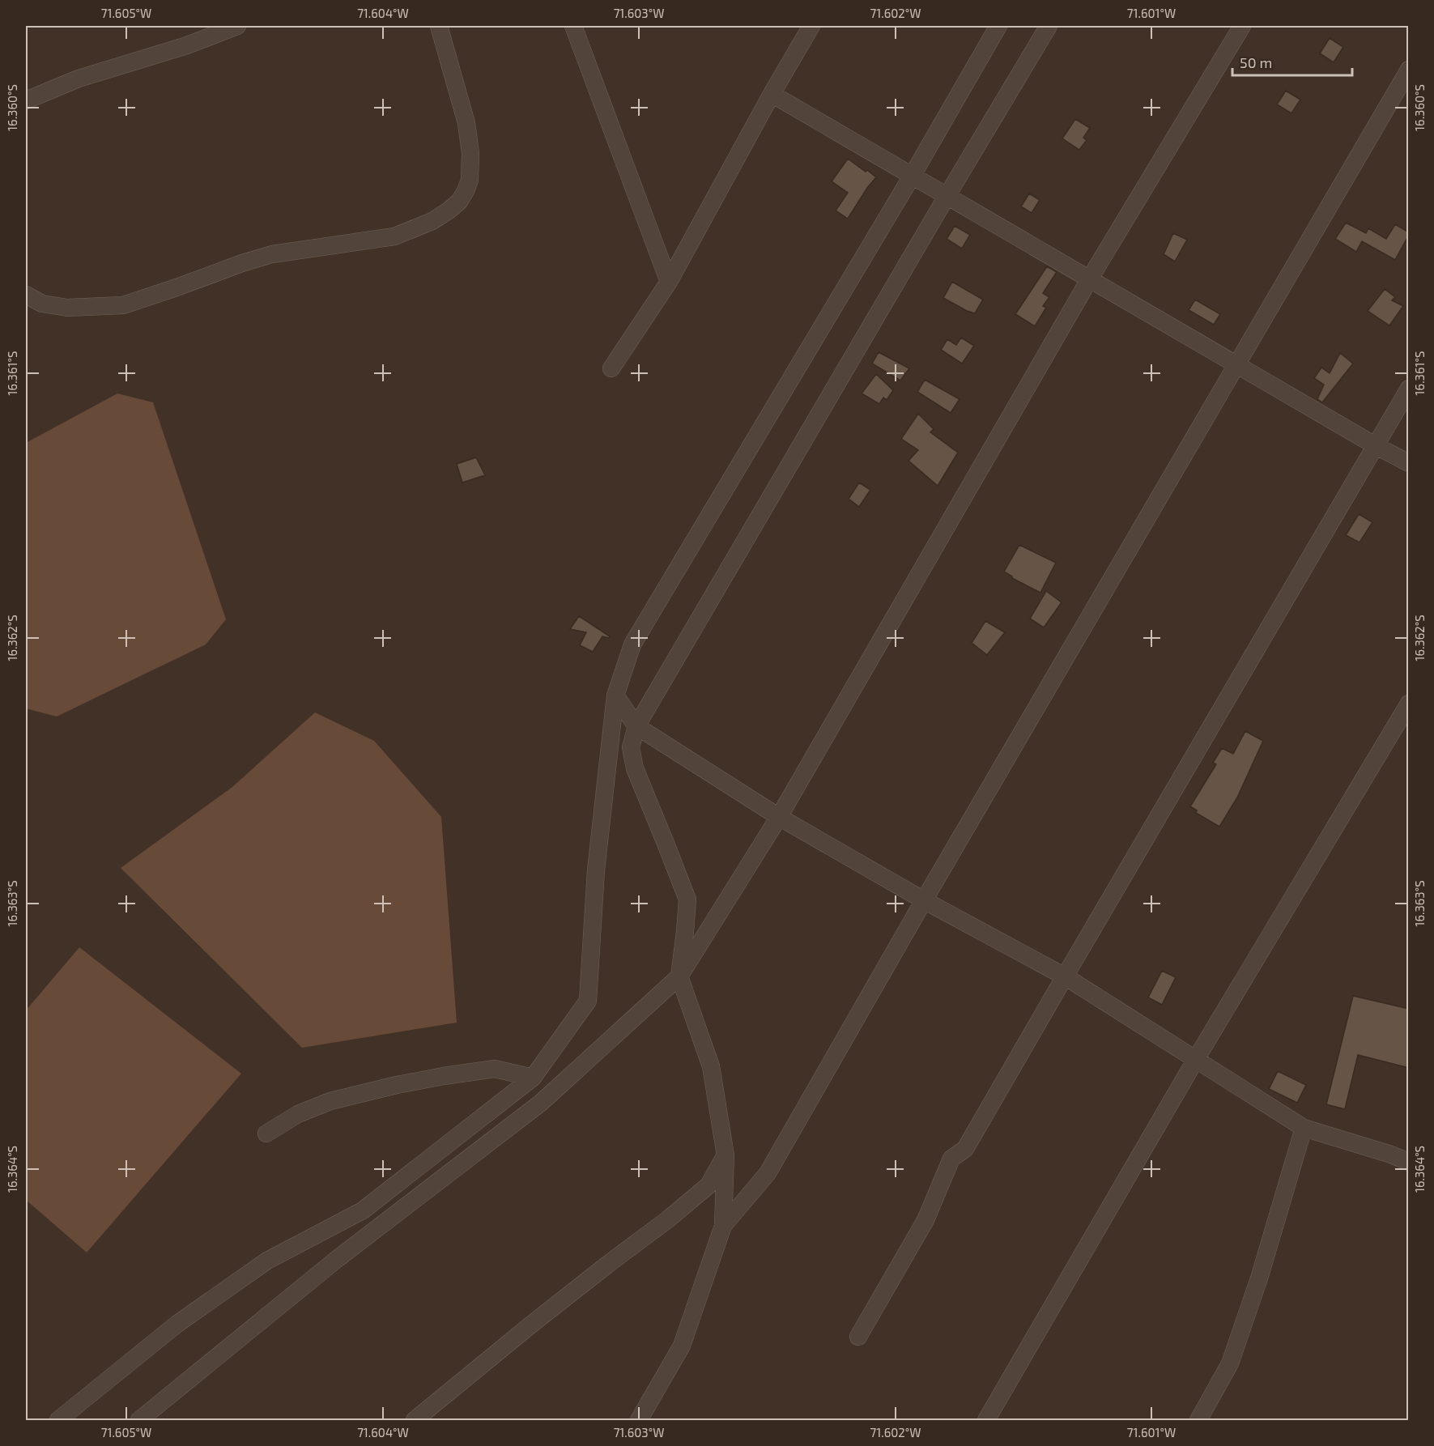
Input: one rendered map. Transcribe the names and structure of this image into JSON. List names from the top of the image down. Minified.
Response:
{"scale_bar":"50 m","coordinates":["71.605°W","71.604°W","71.603°W","71.602°W","71.601°W","16.360°S","16.361°S","16.362°S","16.363°S","16.364°S"]}
